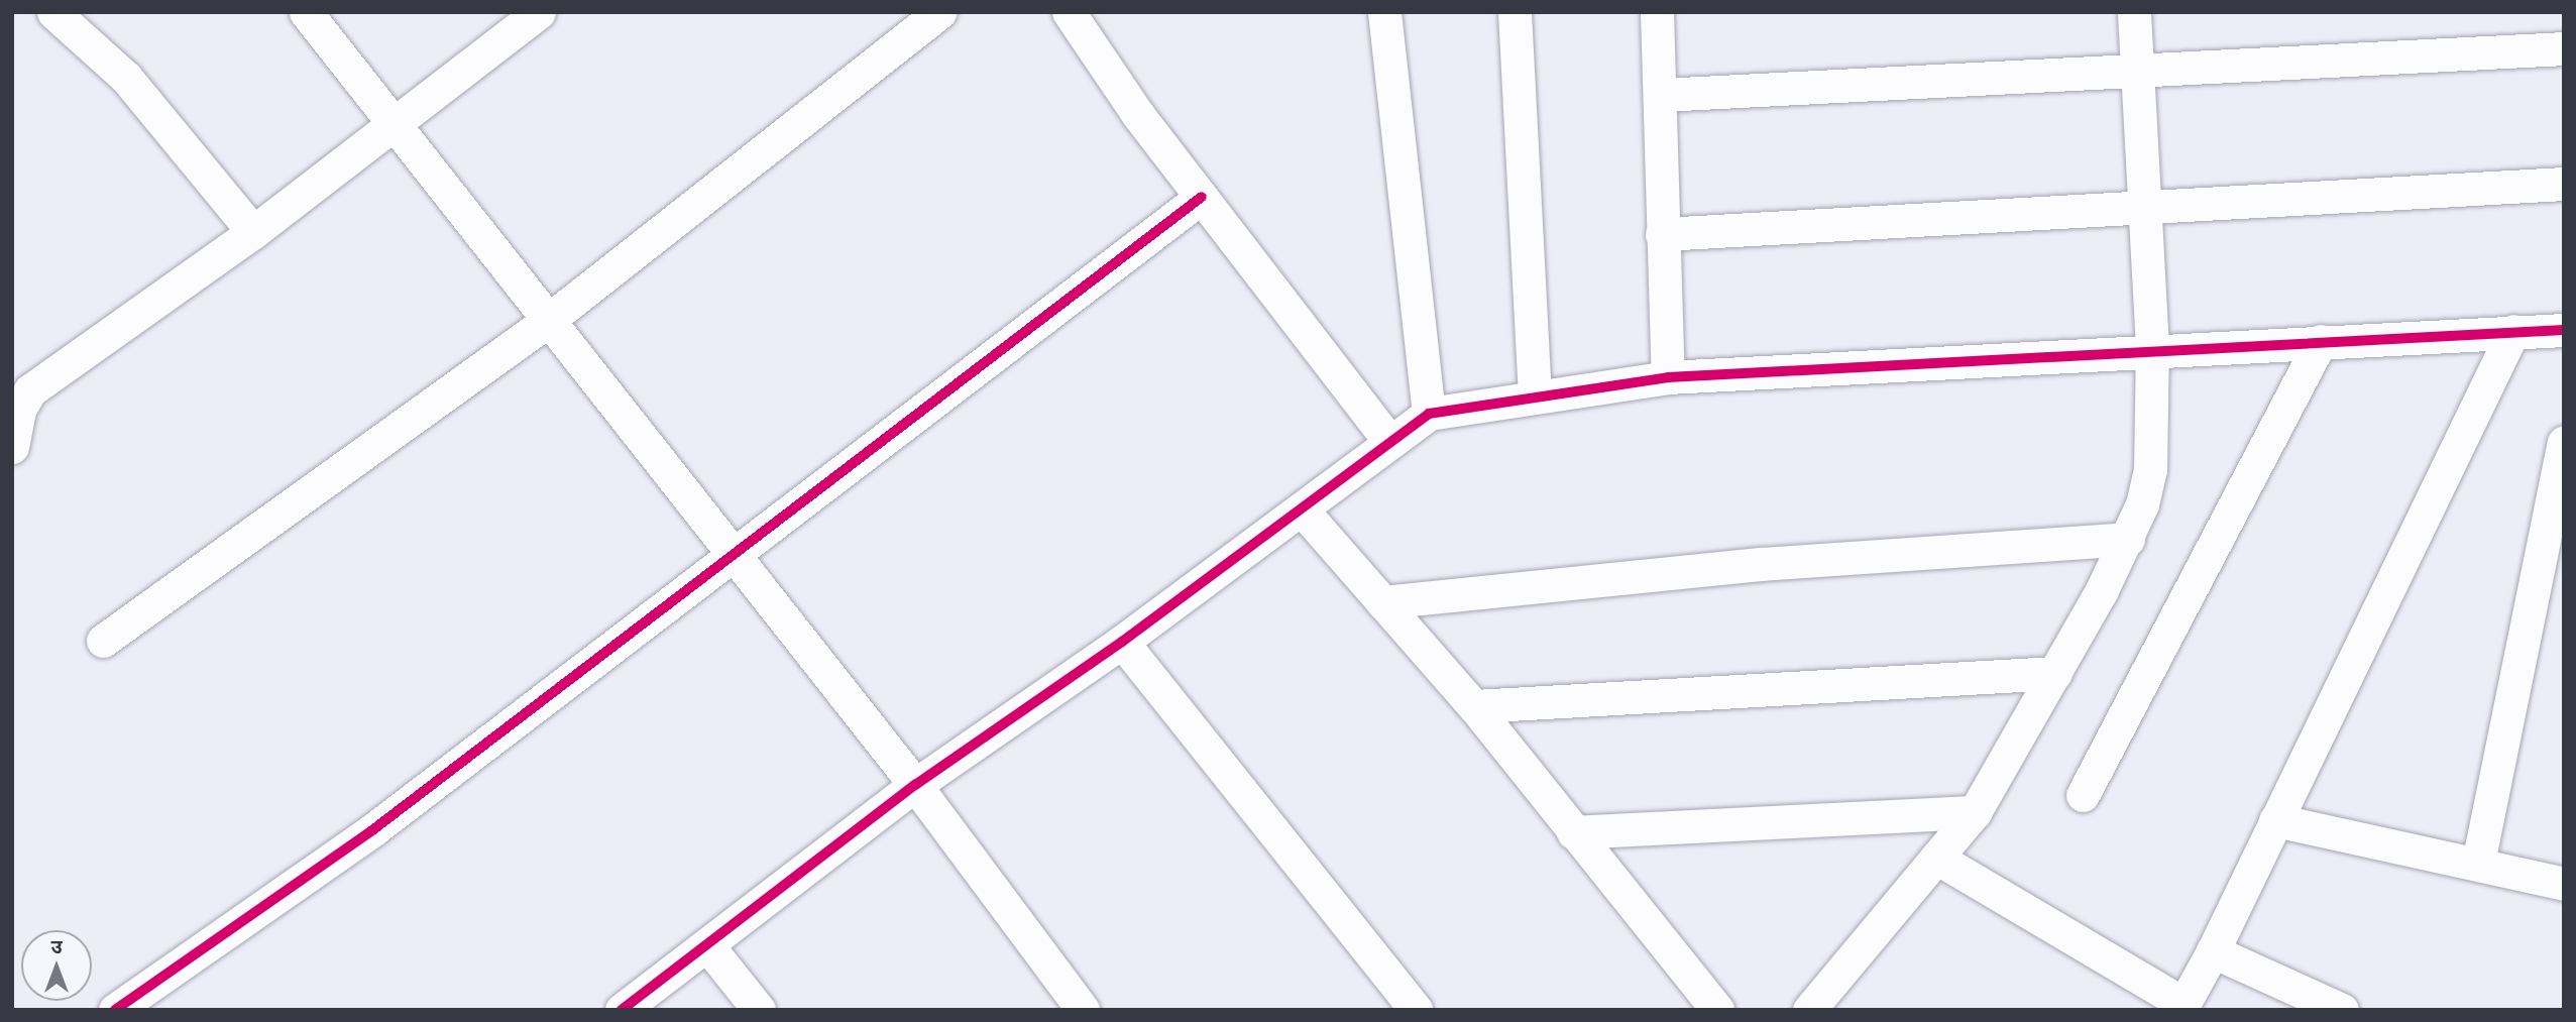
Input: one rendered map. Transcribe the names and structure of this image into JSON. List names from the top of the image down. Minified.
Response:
{"north":"top"}
